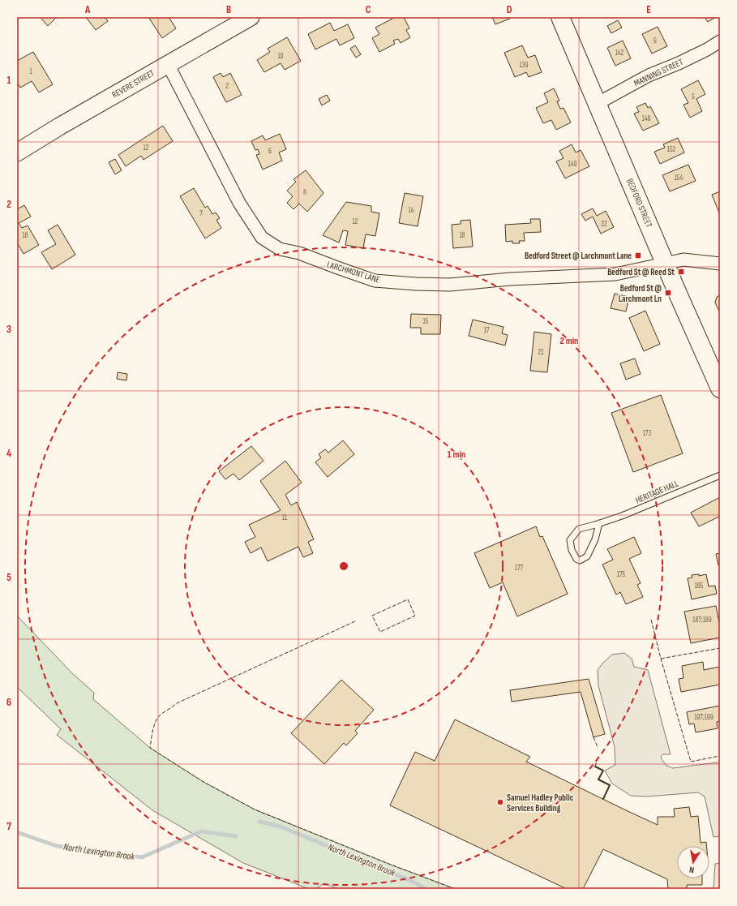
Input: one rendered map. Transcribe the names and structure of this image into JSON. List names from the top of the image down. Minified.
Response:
{"streets":{"main road":["BEDFORD STREET"],"street":["MANNING STREET","REVERE STREET","LARCHMONT LANE"],"lane":["HERITAGE HALL"]},"crossings":[["MANNING STREET","BEDFORD STREET"],["REVERE STREET","LARCHMONT LANE"],["BEDFORD STREET","LARCHMONT LANE"]],"water":["North Lexington Brook"],"places":{"transit":["Bedford Street @ Larchmont Lane","Bedford St @ Reed St","Bedford St @ Larchmont Ln"],"other":["Samuel Hadley Public Services Building"]},"house_numbers":["6","142","10","139","1","2","5","148","12","152","6","149","154","8","14","7","12","22","18","18","15","17","21","173","11","177","175","185","187;189","197;199"],"north":"bottom","grid":{"columns":["A","B","C","D","E"],"rows":["1","2","3","4","5","6","7"]},"rings":["2 min","1 min"]}
